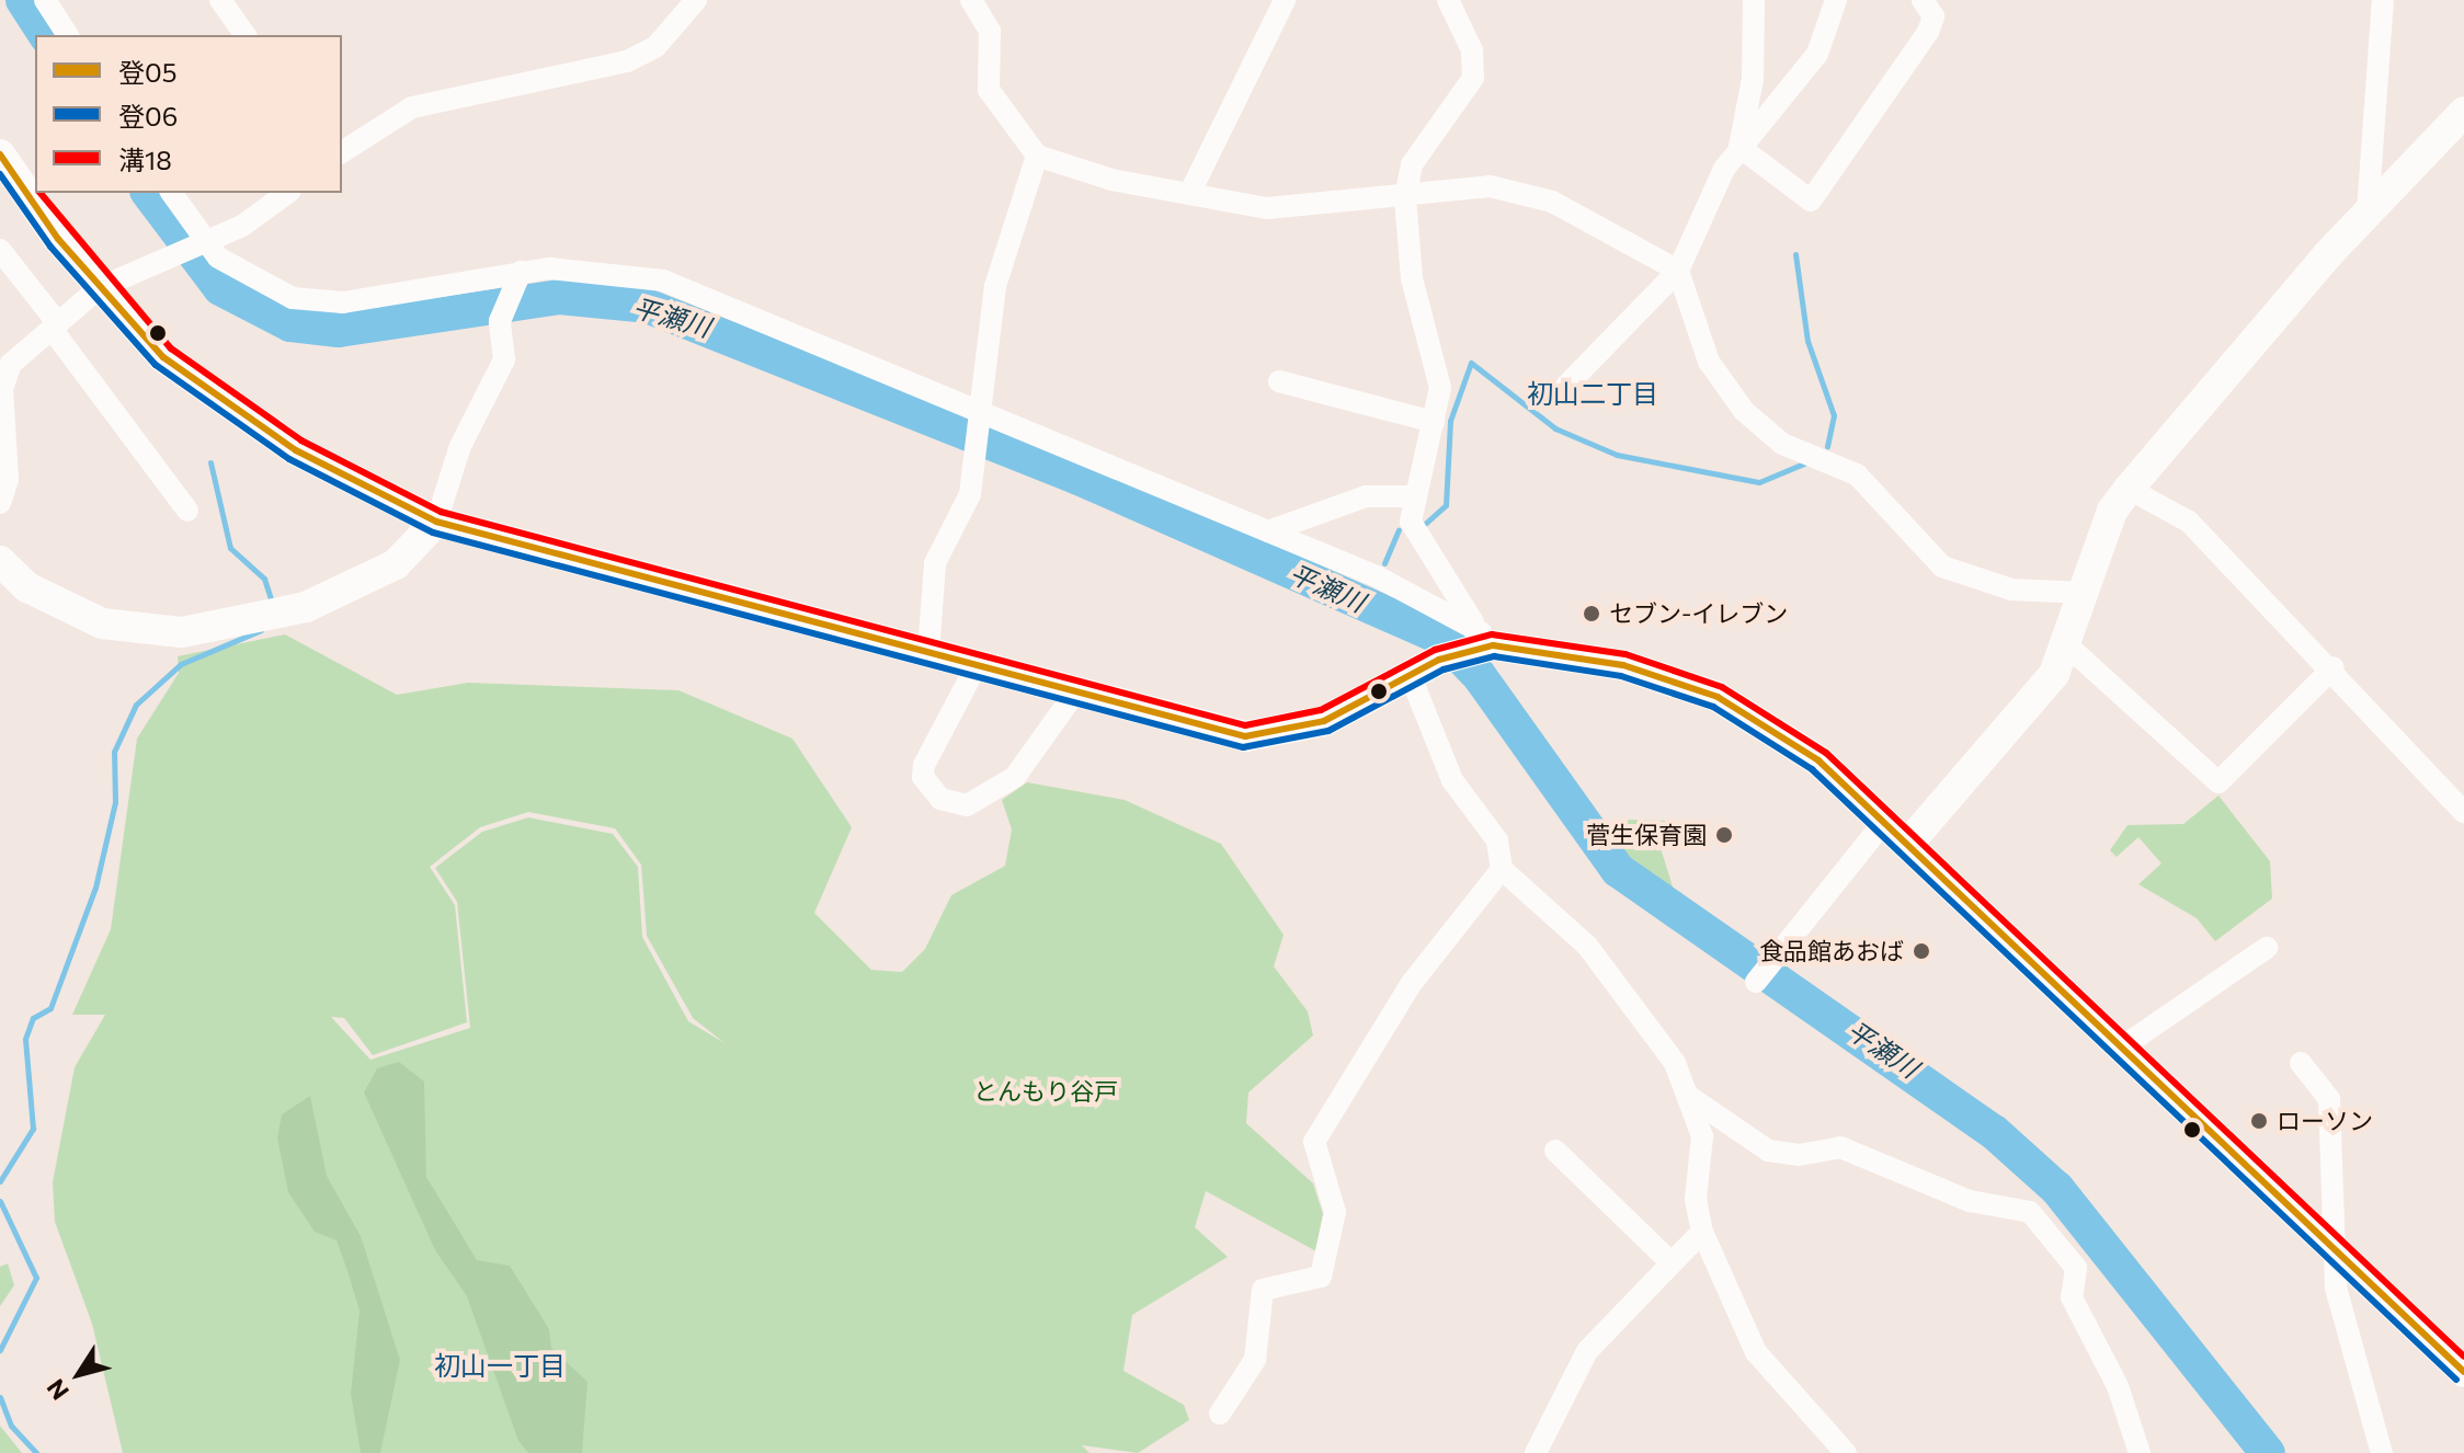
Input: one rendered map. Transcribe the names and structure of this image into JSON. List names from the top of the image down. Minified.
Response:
{"districts":["初山二丁目","初山一丁目"],"water":["平瀬川"],"parks":["とんもり谷戸"],"places":["セブン-イレブン","菅生保育園","食品館あおば","ローソン"],"lines":["transit line 登05","transit line 登06","transit line 溝18"],"legend":["登05","登06","溝18"],"north":"bottom left"}
